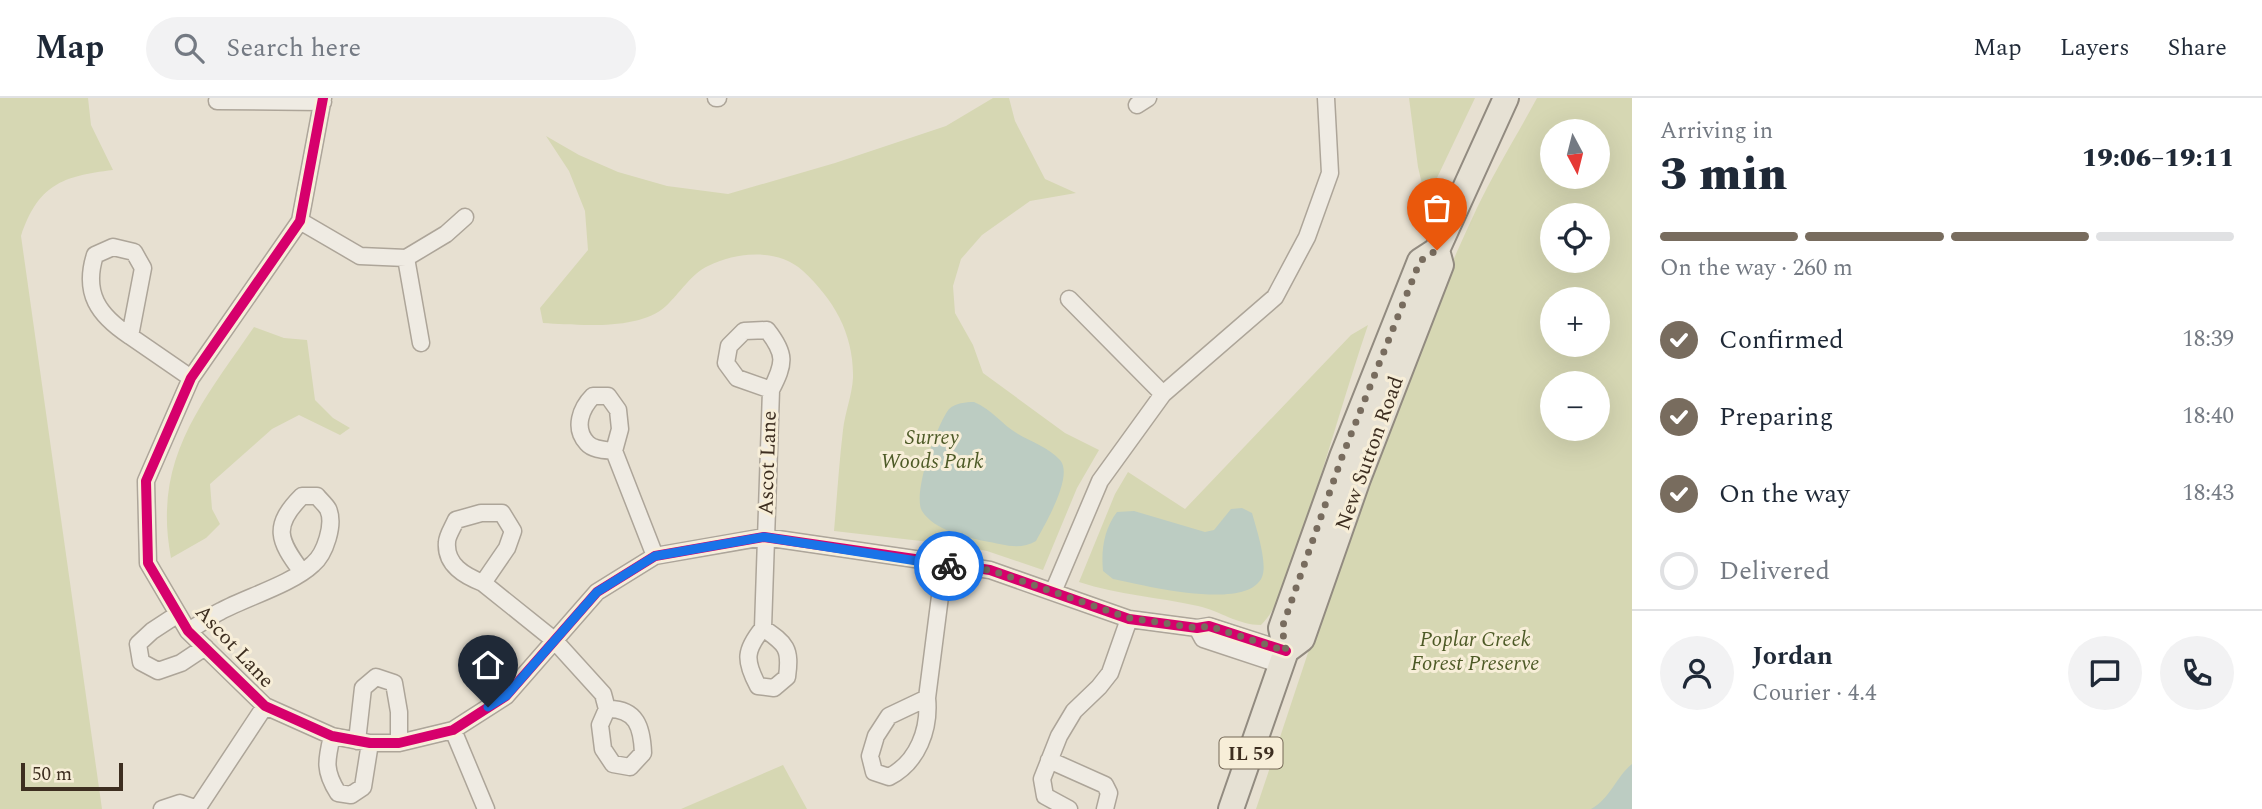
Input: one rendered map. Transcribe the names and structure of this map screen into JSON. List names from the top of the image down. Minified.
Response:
{"streets":{"main road":["New Sutton Road","IL 59"],"street":["Ascot Lane"]},"crossings":[["New Sutton Road","Ascot Lane"]],"parks":["Surrey Woods Park","Poplar Creek Forest Preserve"],"scale_bar":"50 m","north":"bottom","page":{"header":"Map","search":"Search here","nav":["Map","Layers","Share"],"heading":["3 min","Arriving in","19:06–19:11"],"panel":["Jordan","Courier · 4.4"],"map_buttons":["+","−"],"bar":"On the way · 260 m","list":[["Confirmed","18:39"],["Preparing","18:40"],["On the way","18:43"],"Delivered"],"scale":"50 m"}}
